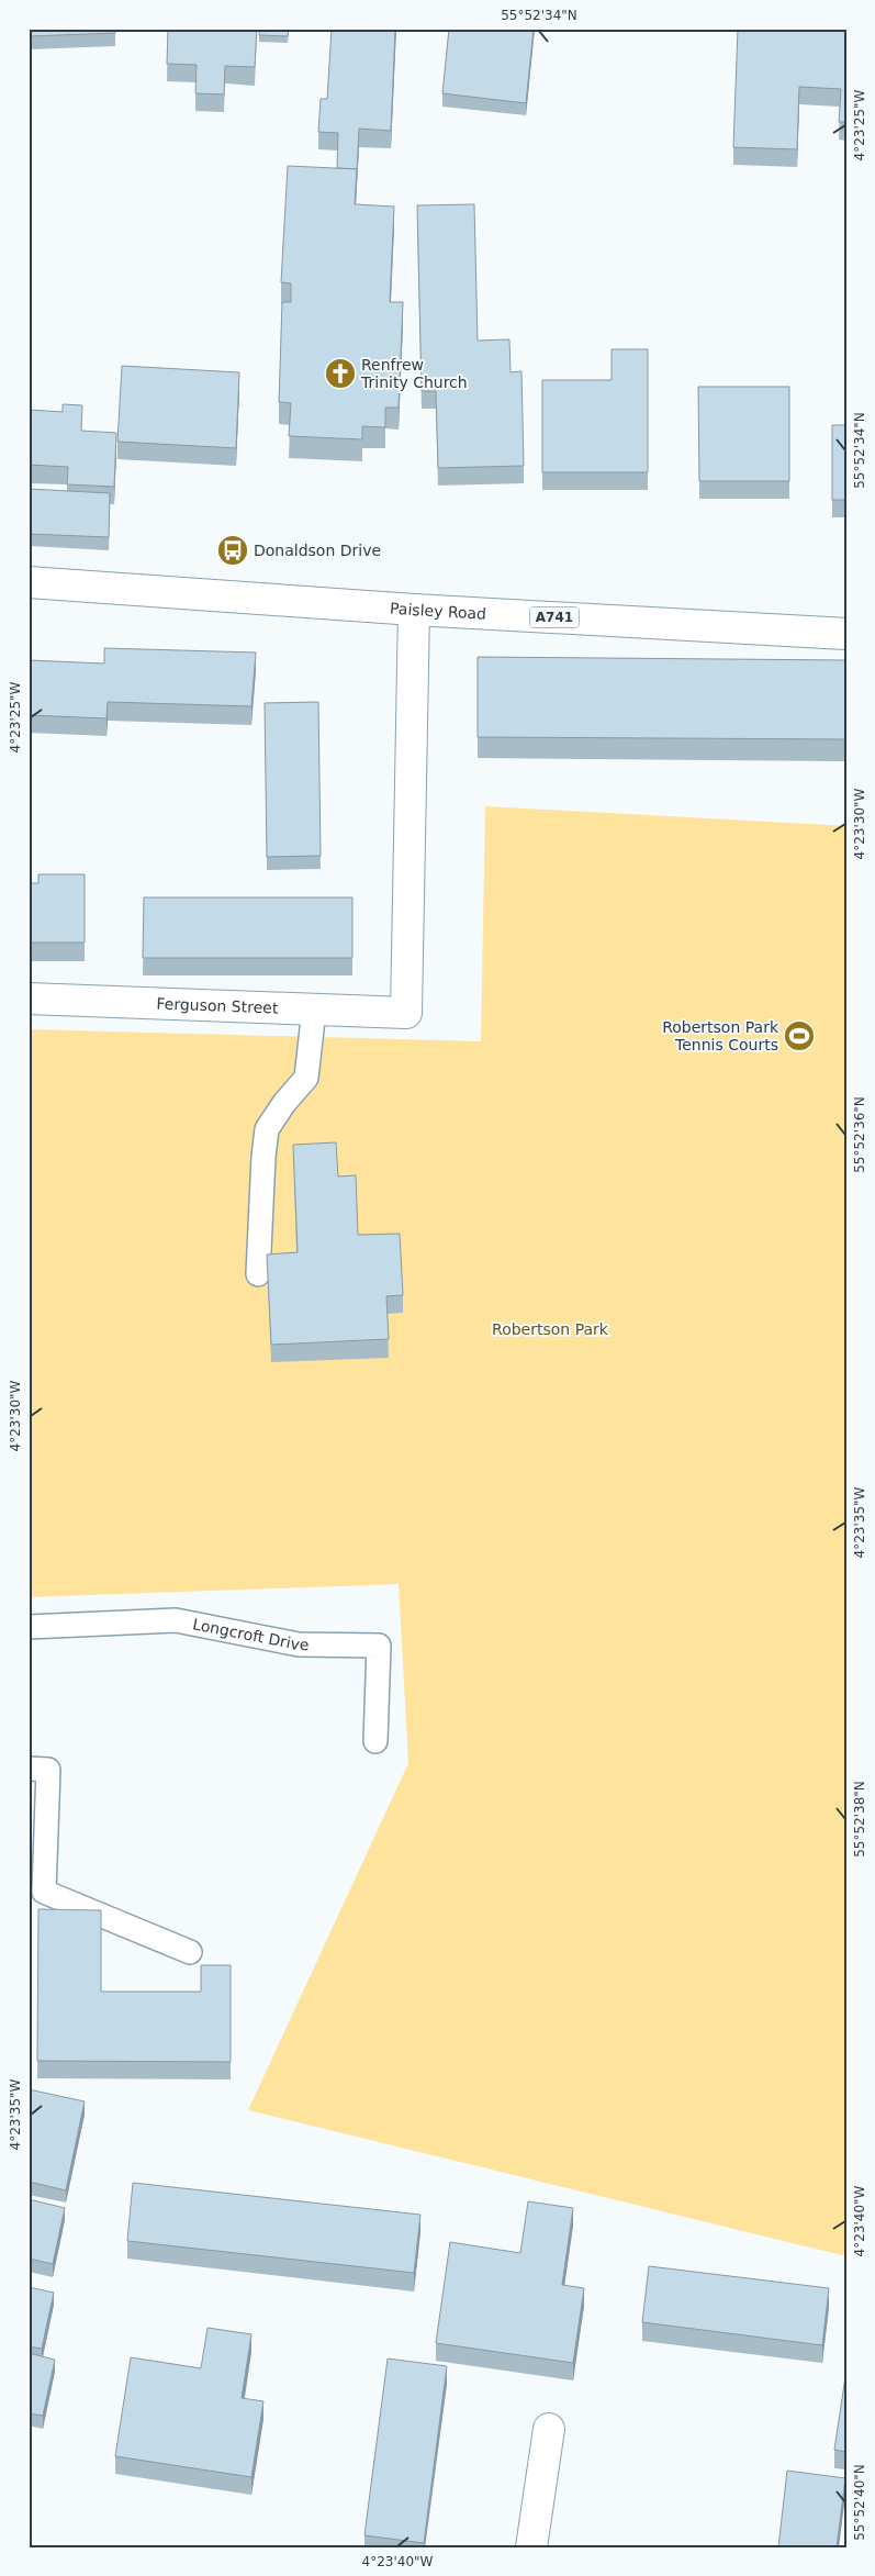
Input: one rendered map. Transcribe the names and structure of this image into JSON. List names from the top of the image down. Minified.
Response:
{"streets":{"street":["Paisley Road","A741","Ferguson Street"],"lane":["Longcroft Drive"]},"crossings":[["Paisley Road","Ferguson Street"]],"parks":["Robertson Park"],"places":{"church":["Renfrew Trinity Church"],"bus stop":["Donaldson Drive"],"sports":["Robertson Park Tennis Courts"]},"coordinates":["55°52'34\"N","4°23'25\"W","4°23'30\"W","55°52'36\"N","4°23'35\"W","55°52'38\"N","4°23'40\"W","55°52'40\"N"]}
